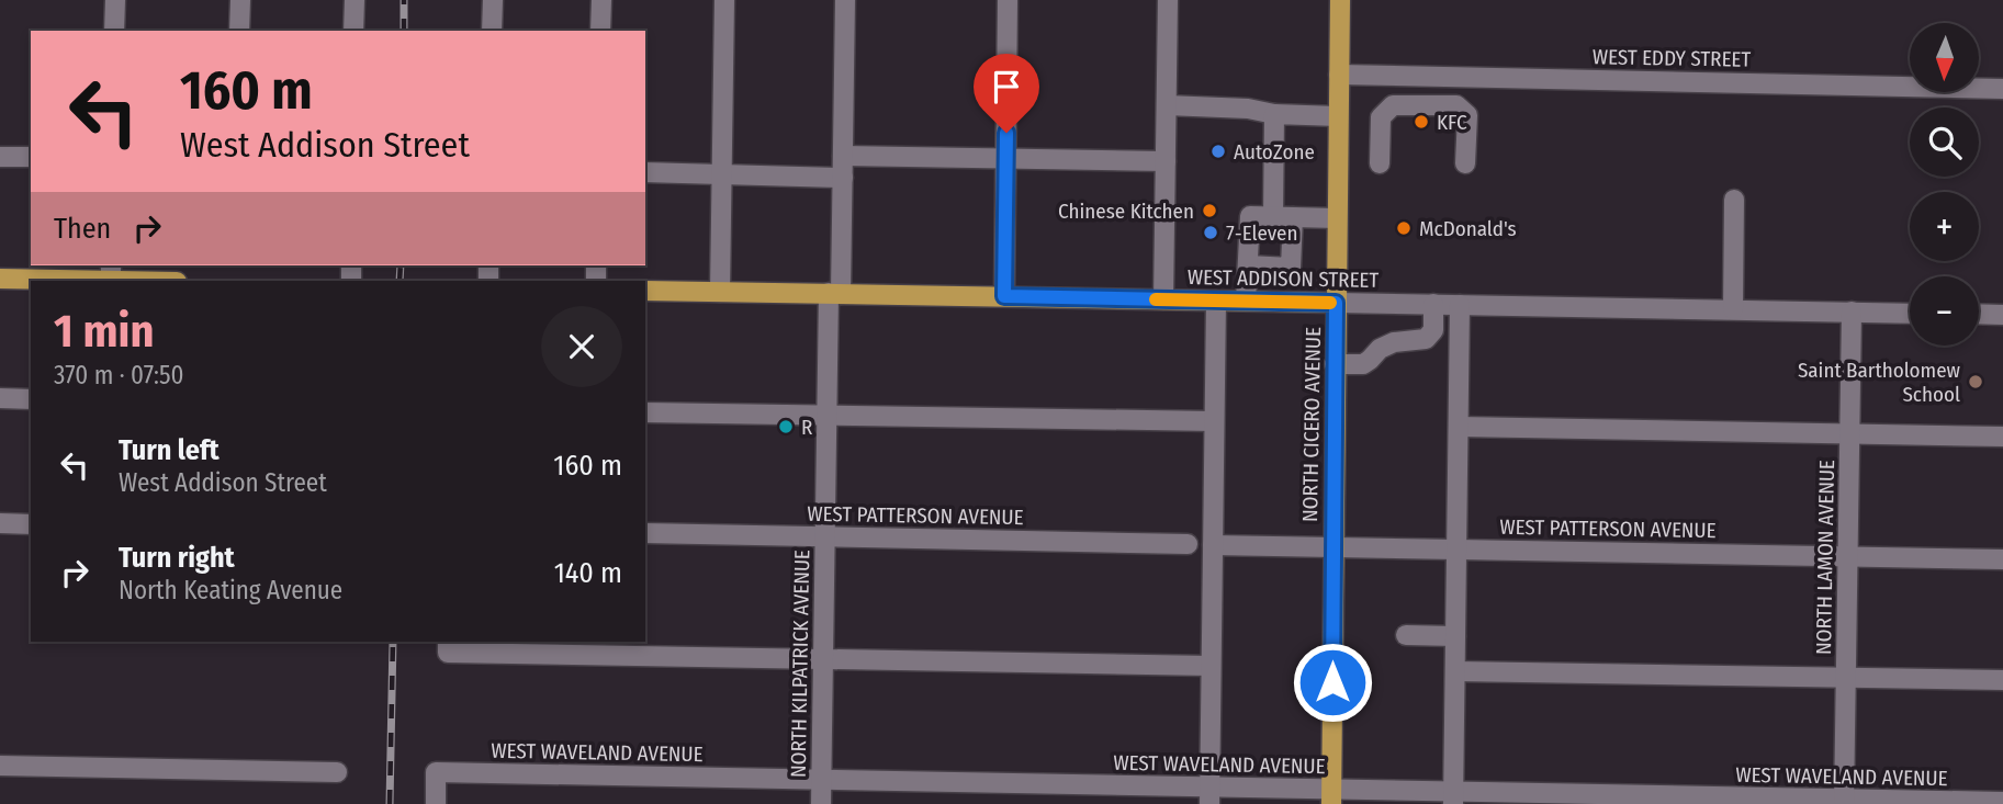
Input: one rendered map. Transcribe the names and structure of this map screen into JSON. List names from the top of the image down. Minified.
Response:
{"streets":{"main road":["WEST ADDISON STREET","NORTH CICERO AVENUE"],"street":["WEST EDDY STREET","WEST PATTERSON AVENUE","NORTH LAMON AVENUE","NORTH KILPATRICK AVENUE","WEST WAVELAND AVENUE"]},"crossings":[["WEST EDDY STREET","NORTH CICERO AVENUE"],["WEST ADDISON STREET","NORTH CICERO AVENUE"],["WEST ADDISON STREET","NORTH LAMON AVENUE"],["WEST ADDISON STREET","NORTH KILPATRICK AVENUE"],["NORTH CICERO AVENUE","WEST PATTERSON AVENUE"],["NORTH CICERO AVENUE","WEST WAVELAND AVENUE"],["WEST PATTERSON AVENUE","NORTH LAMON AVENUE"],["WEST PATTERSON AVENUE","NORTH KILPATRICK AVENUE"],["NORTH LAMON AVENUE","WEST WAVELAND AVENUE"],["NORTH KILPATRICK AVENUE","WEST WAVELAND AVENUE"]],"places":["KFC","AutoZone","Chinese Kitchen","McDonald's","7-Eleven","Saint Bartholomew School","R"],"north":"bottom","page":{"map_buttons":["+","−"],"turn":["160 m","West Addison Street"],"then":"Then","heading":["1 min","370 m · 07:50"],"list":[{"name":"Turn left","note":"West Addison Street","value":"160 m"},{"name":"Turn right","note":"North Keating Avenue","value":"140 m"}]}}
